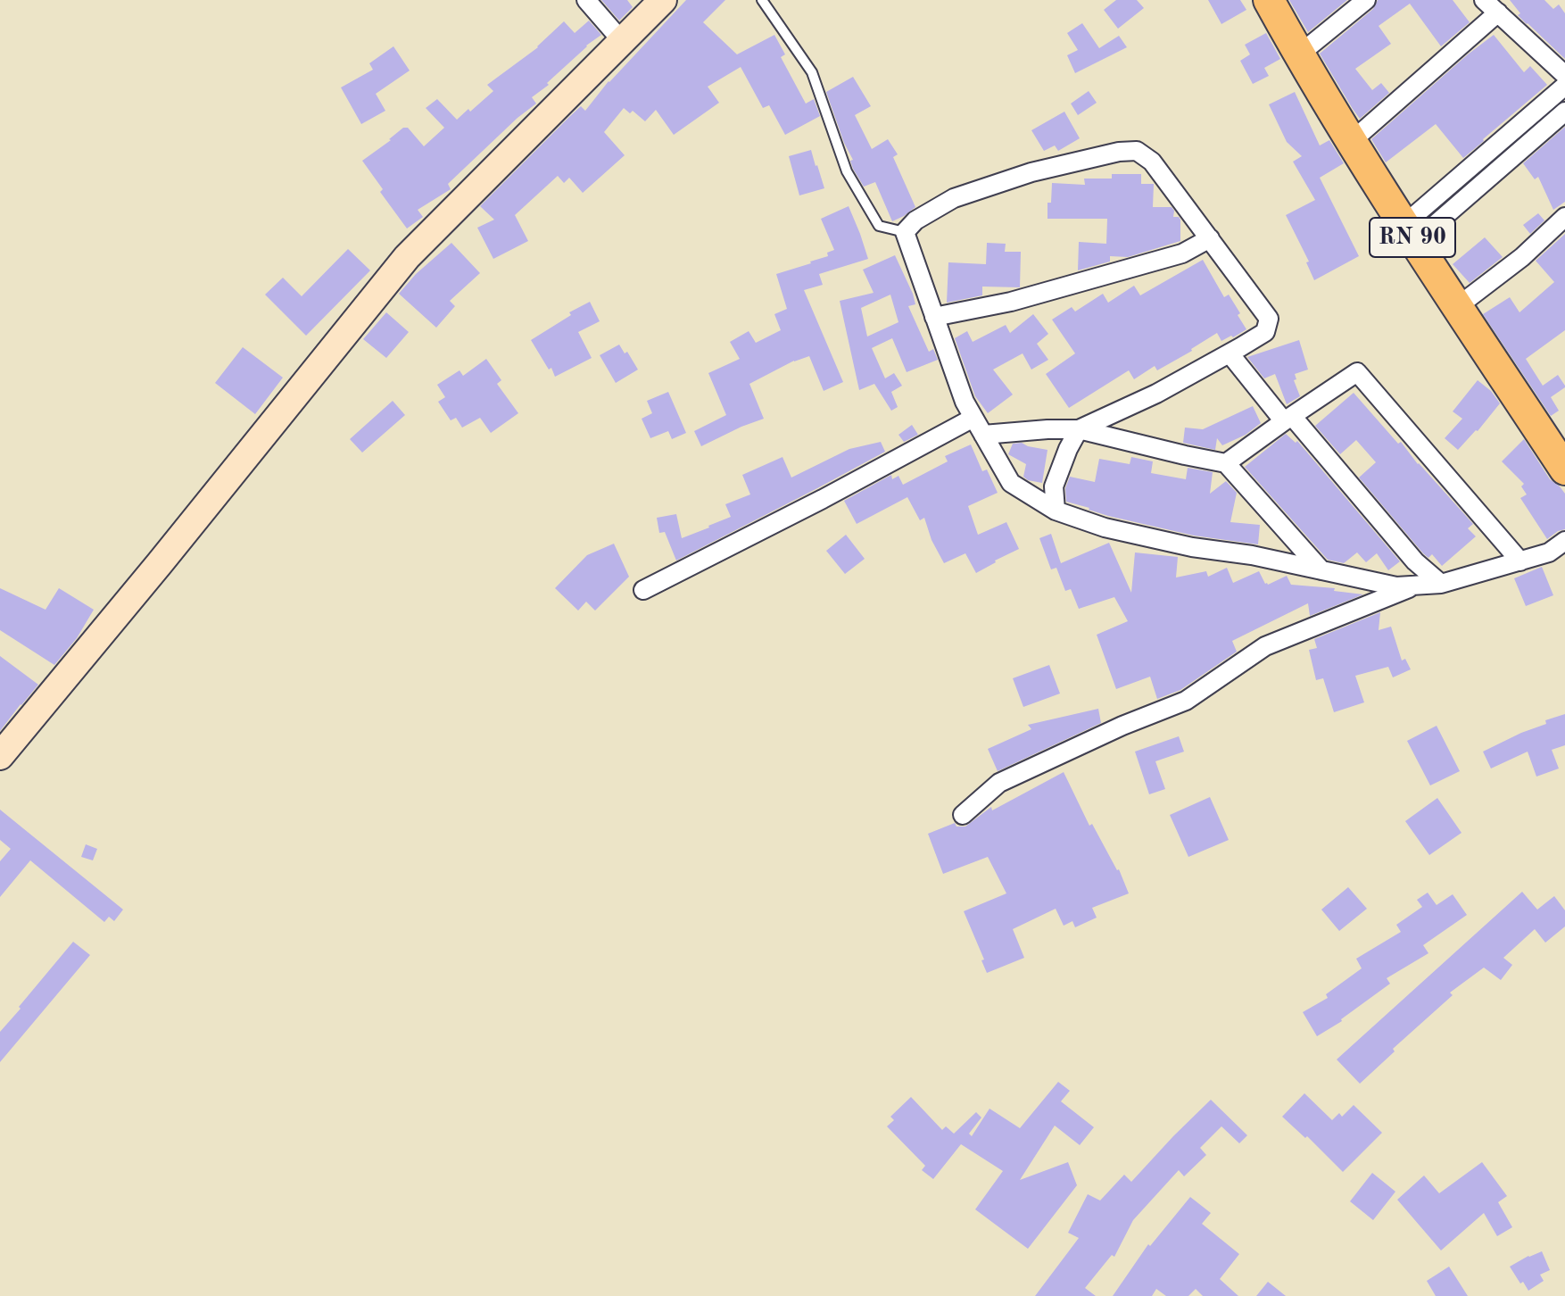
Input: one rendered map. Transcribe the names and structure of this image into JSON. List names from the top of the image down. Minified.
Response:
{"streets":{"main road":["RN 90"]}}
